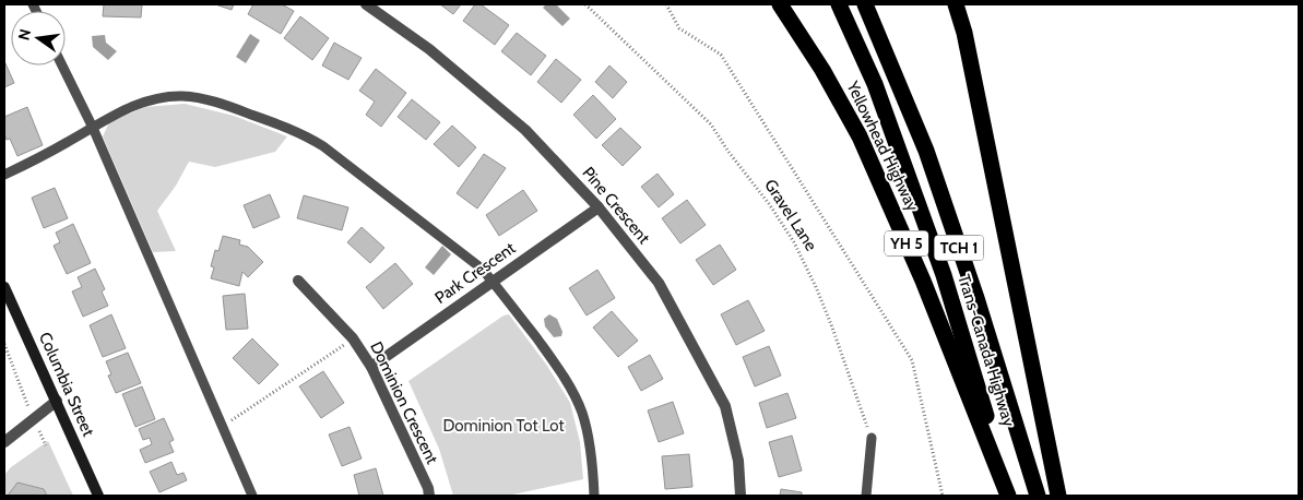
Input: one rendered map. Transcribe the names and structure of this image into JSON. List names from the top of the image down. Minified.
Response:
{"streets":{"highway":["Yellowhead Highway","YH 5","TCH 1","Trans-Canada Highway"],"main road":["Columbia Street"],"street":["Pine Crescent","Park Crescent","Dominion Crescent"],"path":["Gravel Lane"]},"crossings":[["Yellowhead Highway","Trans-Canada Highway"],["Pine Crescent","Park Crescent"],["Park Crescent","Dominion Crescent"]],"parks":["Dominion Tot Lot"],"north":"left"}
